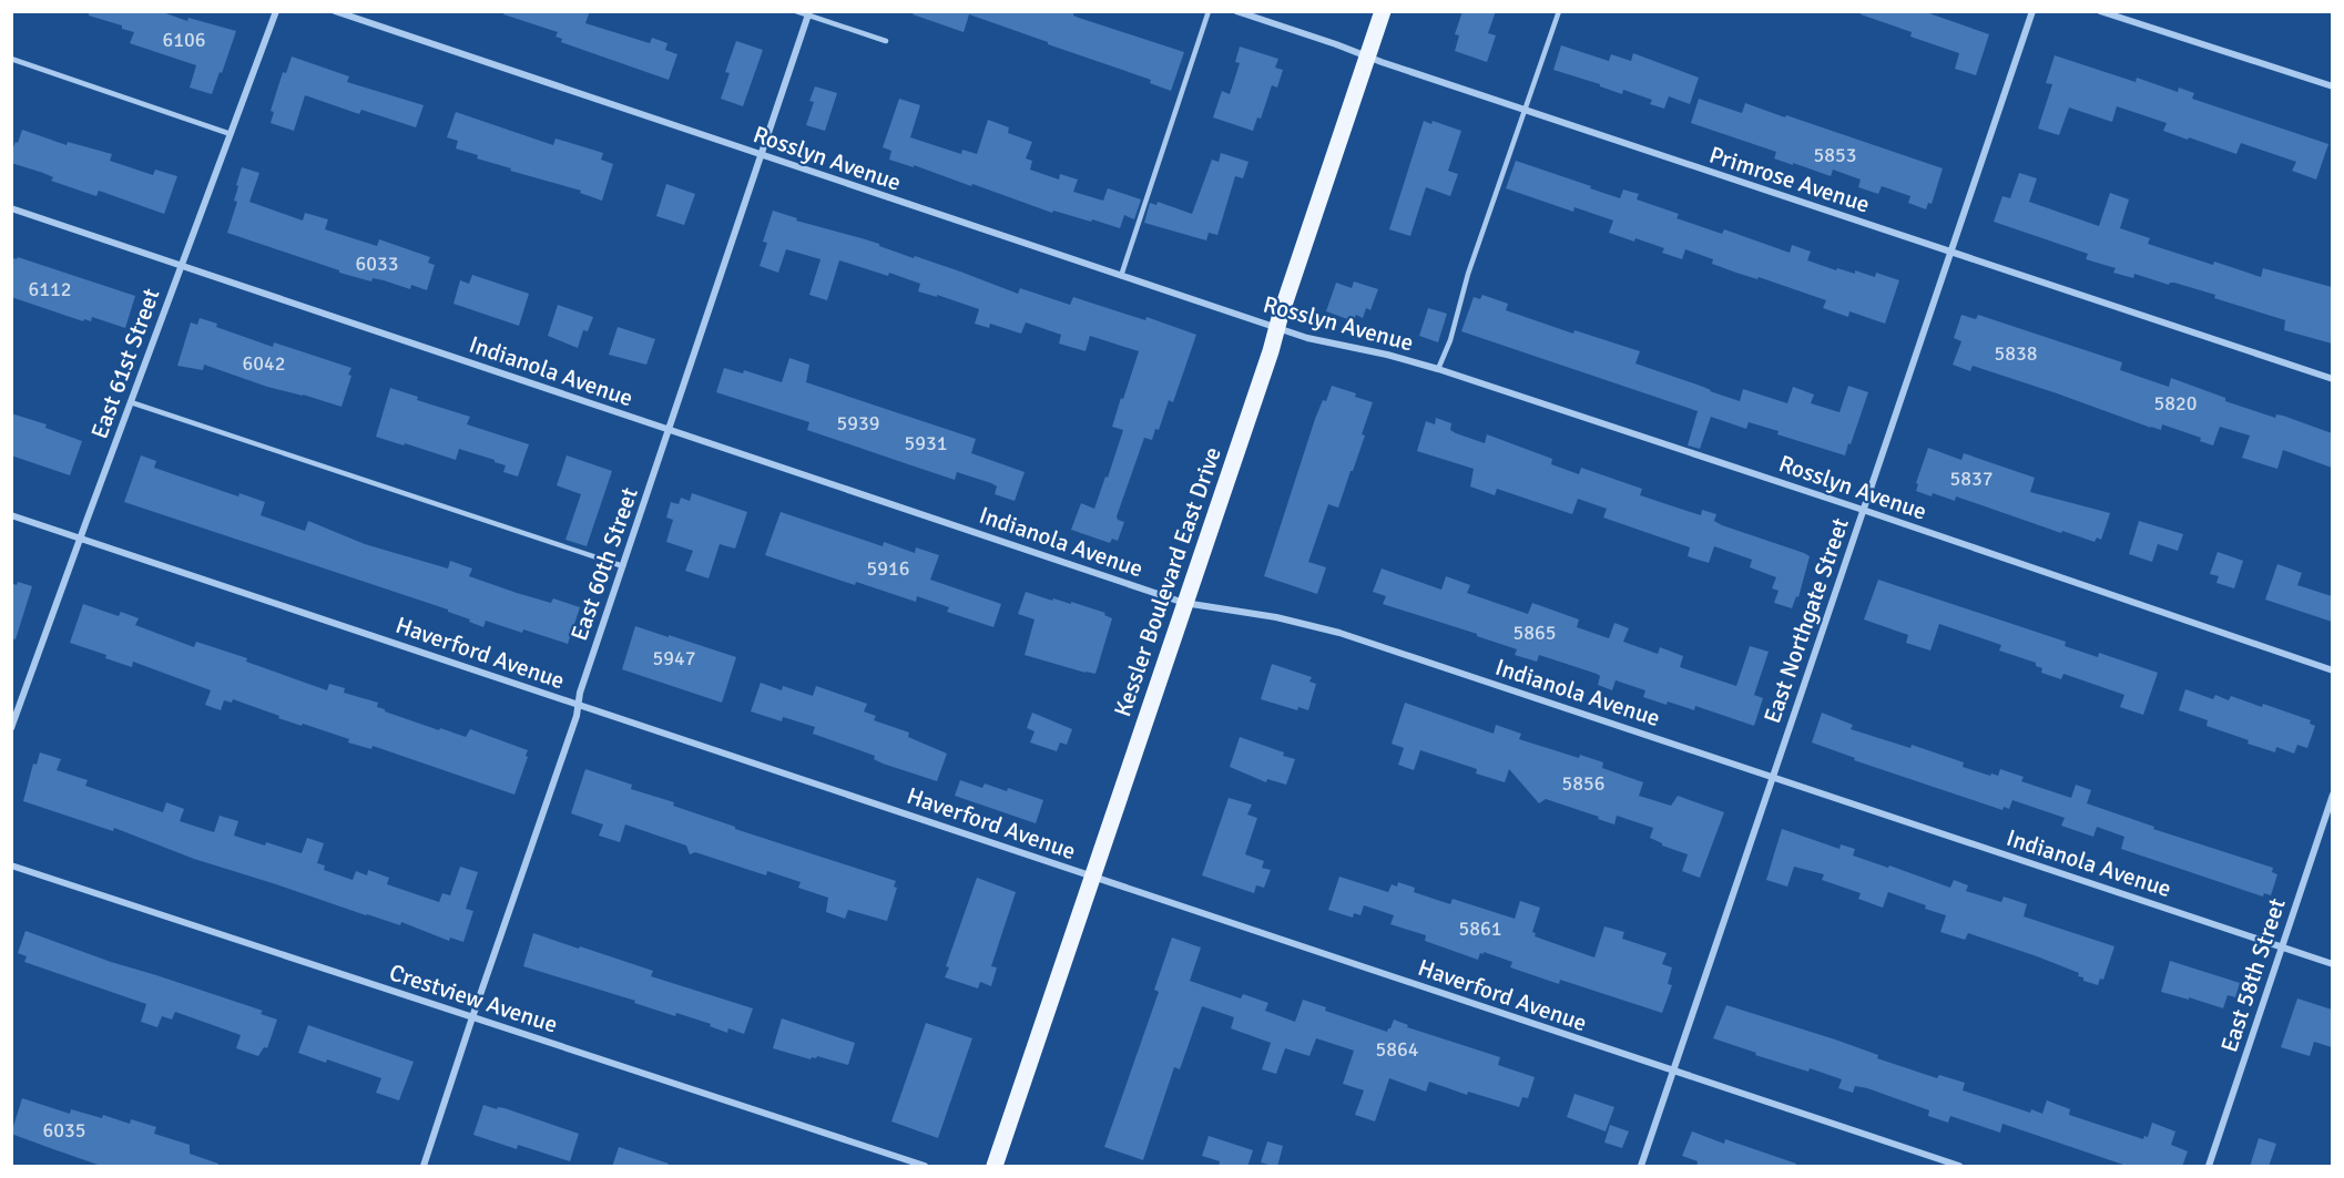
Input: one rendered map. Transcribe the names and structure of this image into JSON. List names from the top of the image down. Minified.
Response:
{"streets":{"main road":["Kessler Boulevard East Drive"],"street":["Rosslyn Avenue","Primrose Avenue","East 61st Street","Indianola Avenue","East 60th Street","East Northgate Street","Haverford Avenue","East 58th Street","Crestview Avenue"]},"crossings":[["Rosslyn Avenue","East 60th Street"],["Rosslyn Avenue","Kessler Boulevard East Drive"],["Rosslyn Avenue","East Northgate Street"],["Primrose Avenue","Kessler Boulevard East Drive"],["Primrose Avenue","East Northgate Street"],["East 61st Street","Indianola Avenue"],["East 61st Street","Haverford Avenue"],["Indianola Avenue","East 60th Street"],["Indianola Avenue","Kessler Boulevard East Drive"],["Indianola Avenue","East Northgate Street"],["Indianola Avenue","East 58th Street"],["East 60th Street","Haverford Avenue"],["East 60th Street","Crestview Avenue"],["Kessler Boulevard East Drive","Haverford Avenue"],["East Northgate Street","Haverford Avenue"]],"house_numbers":["6106","5853","6033","6112","5838","6042","5820","5939","5931","5837","5916","5865","5947","5856","5861","5864","6035"]}
